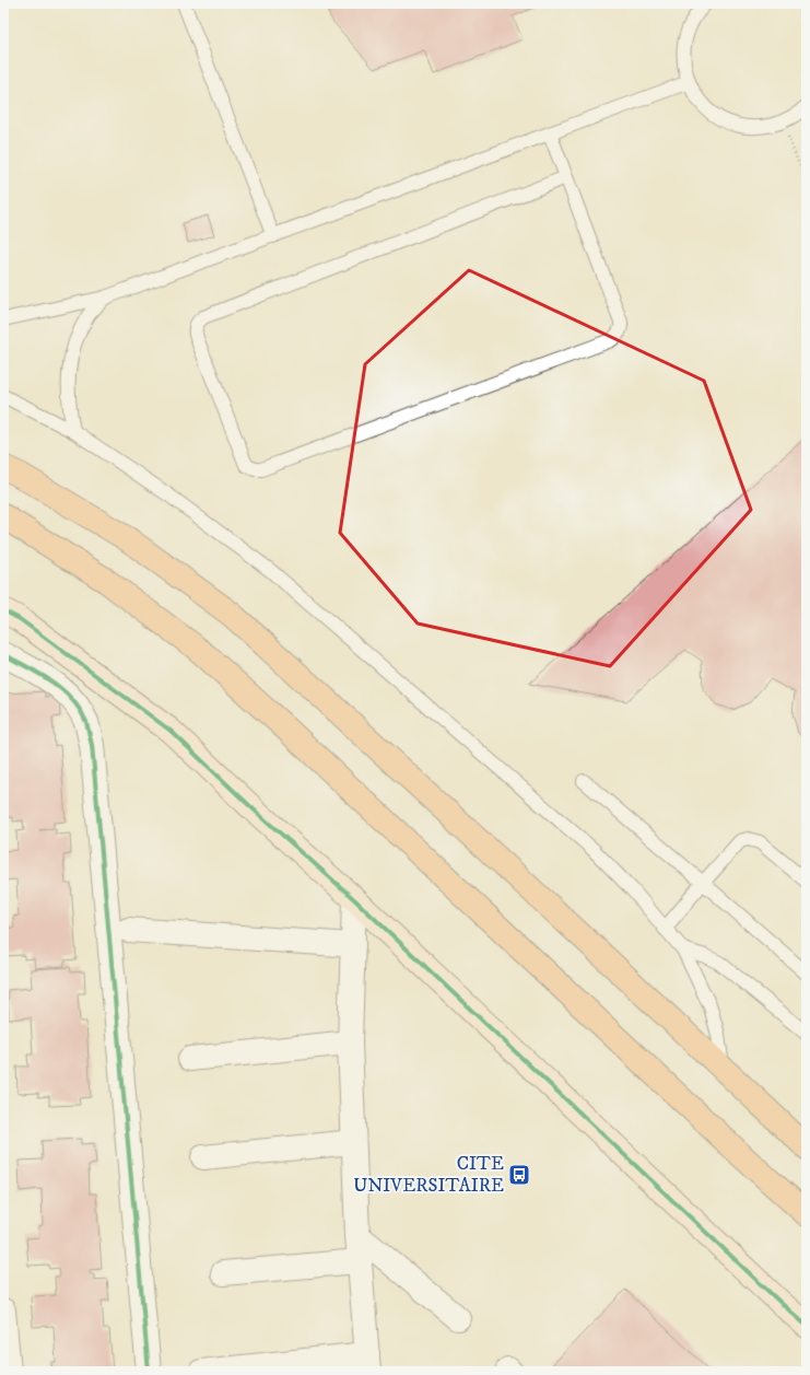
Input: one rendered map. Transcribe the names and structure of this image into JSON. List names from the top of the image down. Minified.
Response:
{"places":{"bus stop":["CITE UNIVERSITAIRE"]}}
